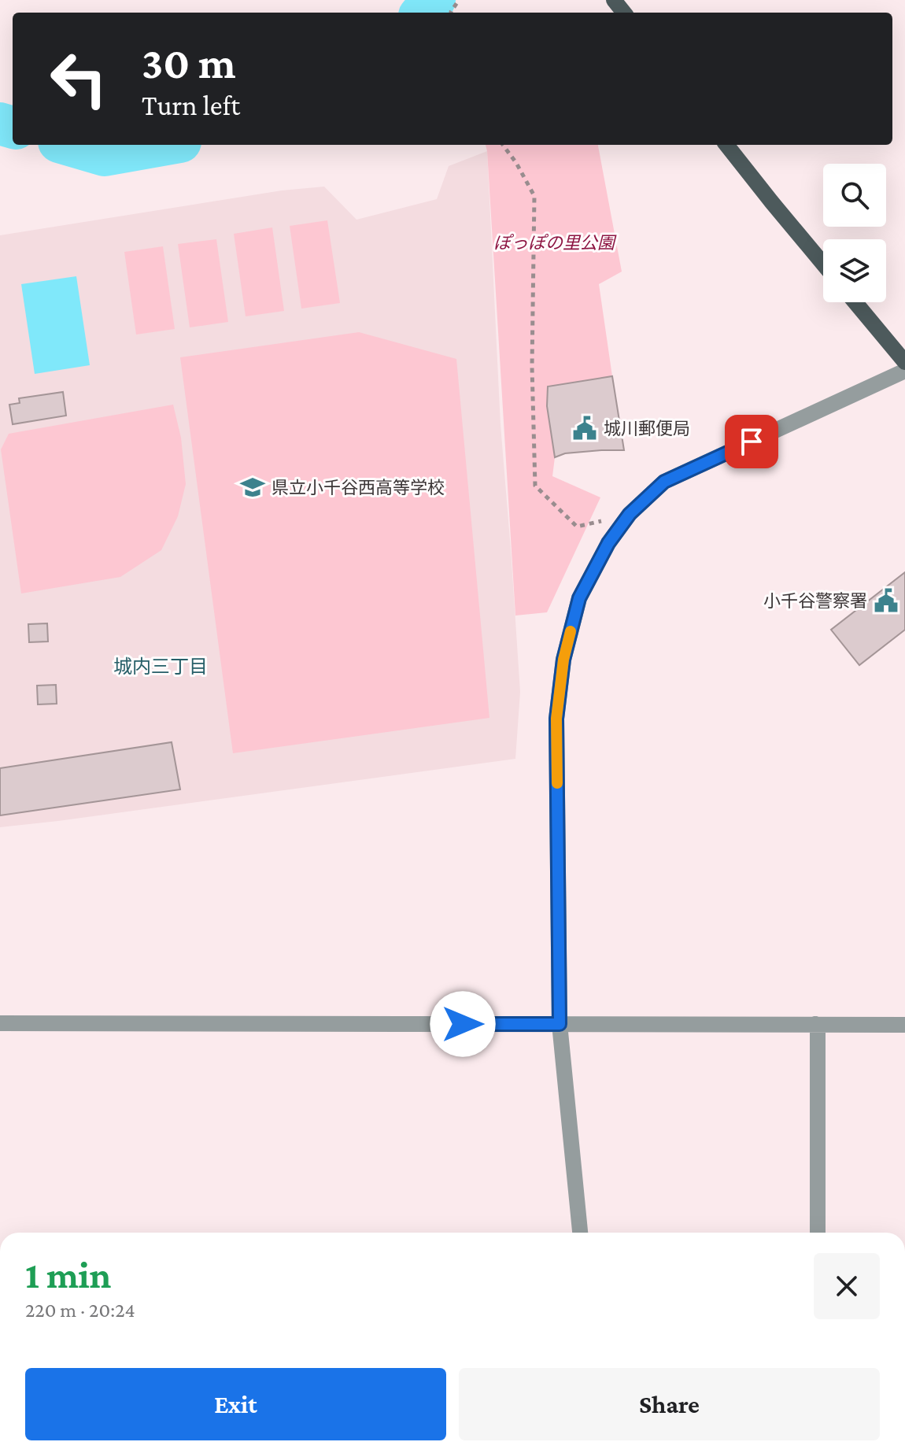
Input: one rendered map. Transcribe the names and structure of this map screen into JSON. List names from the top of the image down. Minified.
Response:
{"districts":["城内三丁目"],"parks":["ぽっぽの里公園"],"places":{"public building":["城川郵便局","小千谷警察署"],"school or university":["県立小千谷西高等学校"]},"page":{"turn":["30 m","Turn left"],"heading":["1 min","220 m · 20:24"],"buttons":["Exit","Share"]}}
